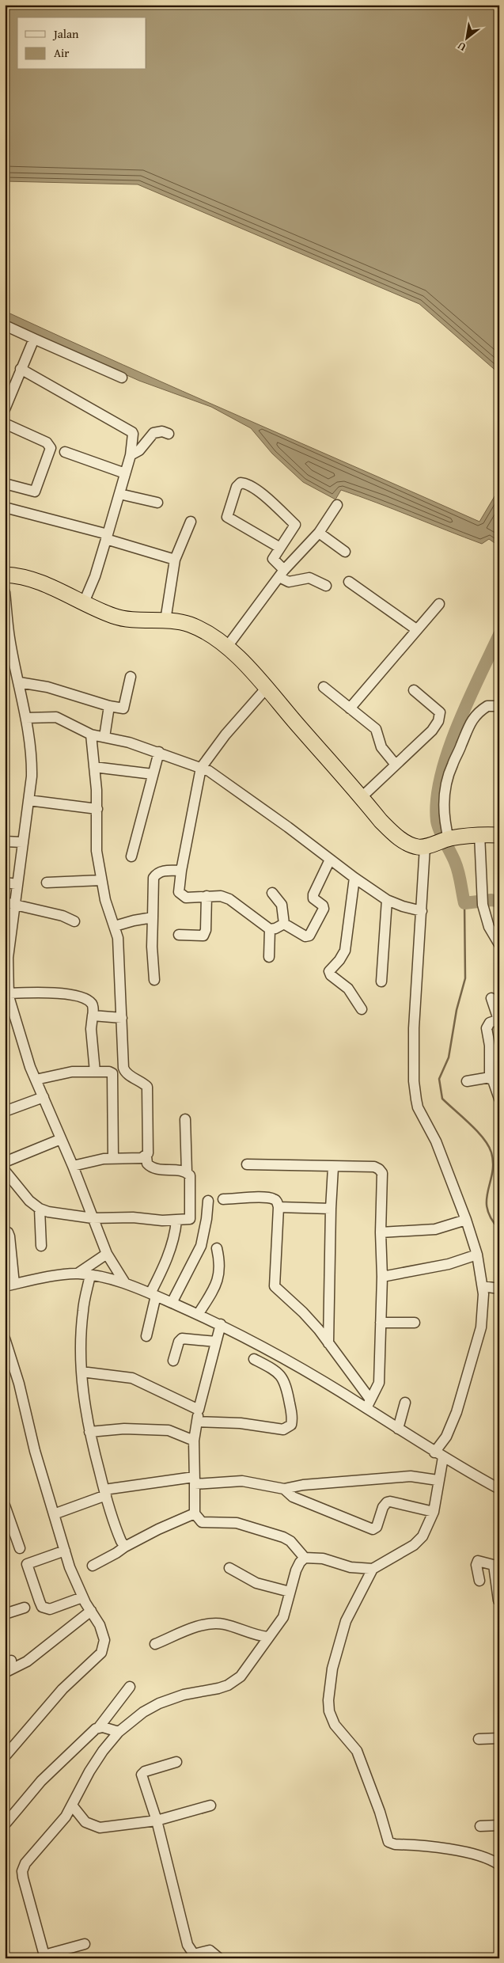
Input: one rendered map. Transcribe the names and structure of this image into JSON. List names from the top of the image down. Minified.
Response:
{"legend":["Jalan","Air"],"north":"bottom left"}
